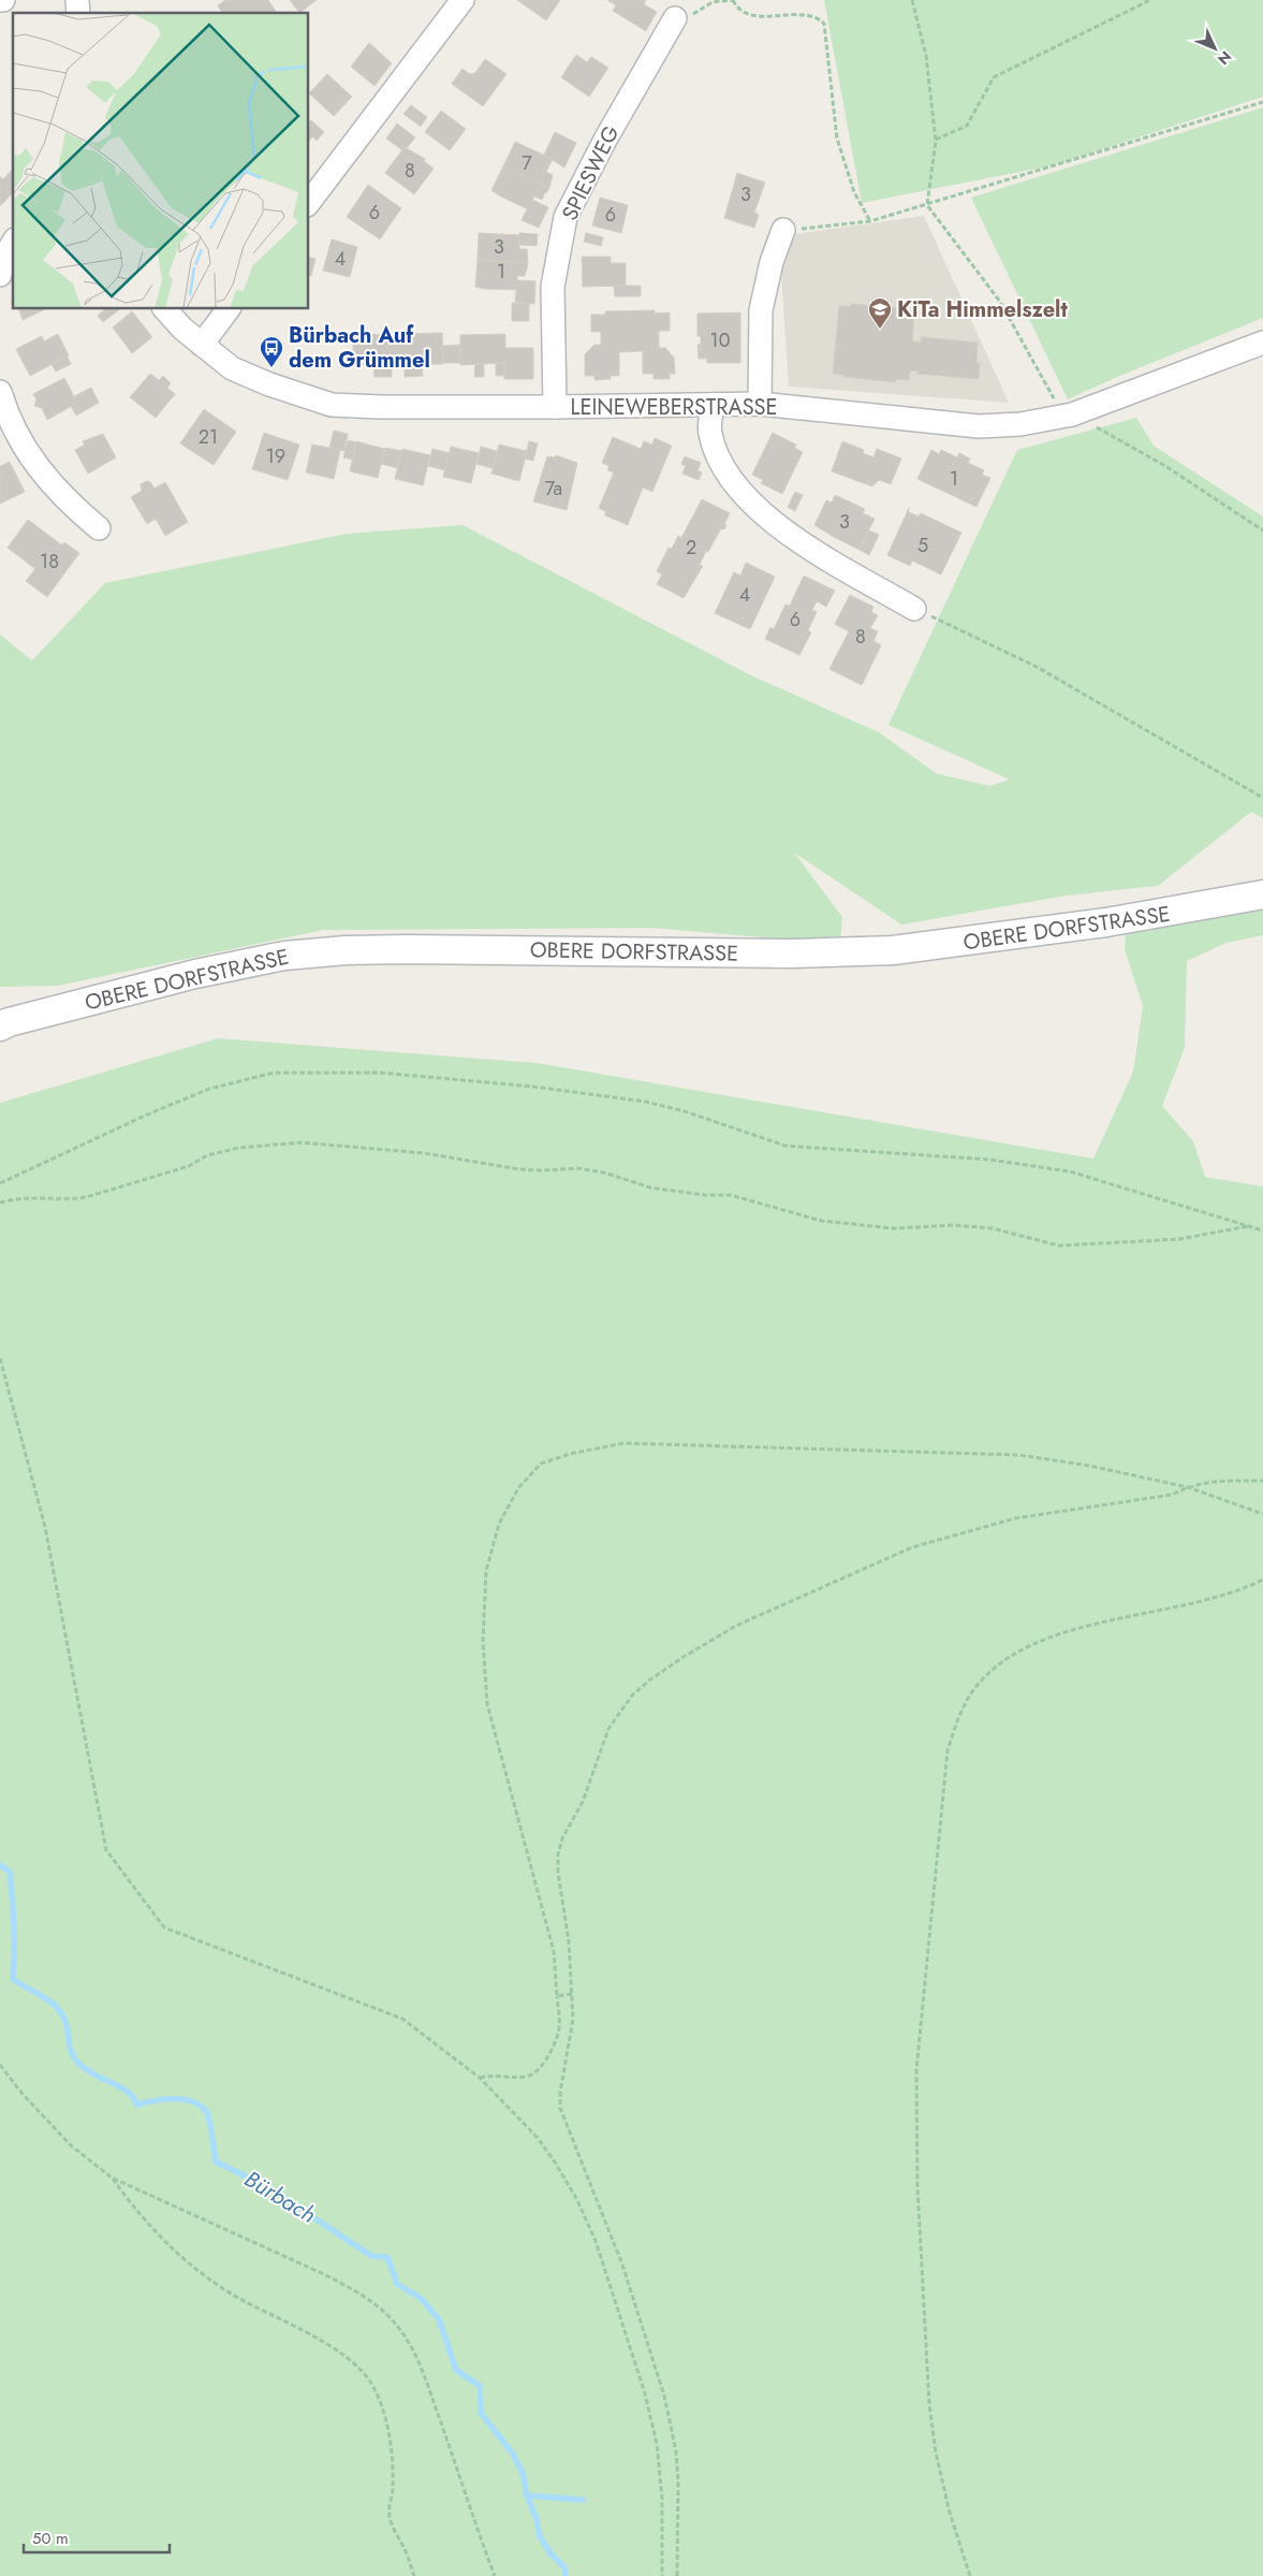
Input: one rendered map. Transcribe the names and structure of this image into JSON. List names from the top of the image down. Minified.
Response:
{"streets":{"street":["SPIESWEG","LEINEWEBERSTRASSE","OBERE DORFSTRASSE"]},"crossings":[["SPIESWEG","LEINEWEBERSTRASSE"]],"water":["Bürbach"],"places":{"school or university":["KiTa Himmelszelt"],"bus stop":["Bürbach Auf dem Grümmel"]},"house_numbers":["7","8","3","6","6","3","4","1","10","21","19","1","7a","3","5","2","18","4","6","8"],"scale_bar":"50 m","north":"bottom right"}
